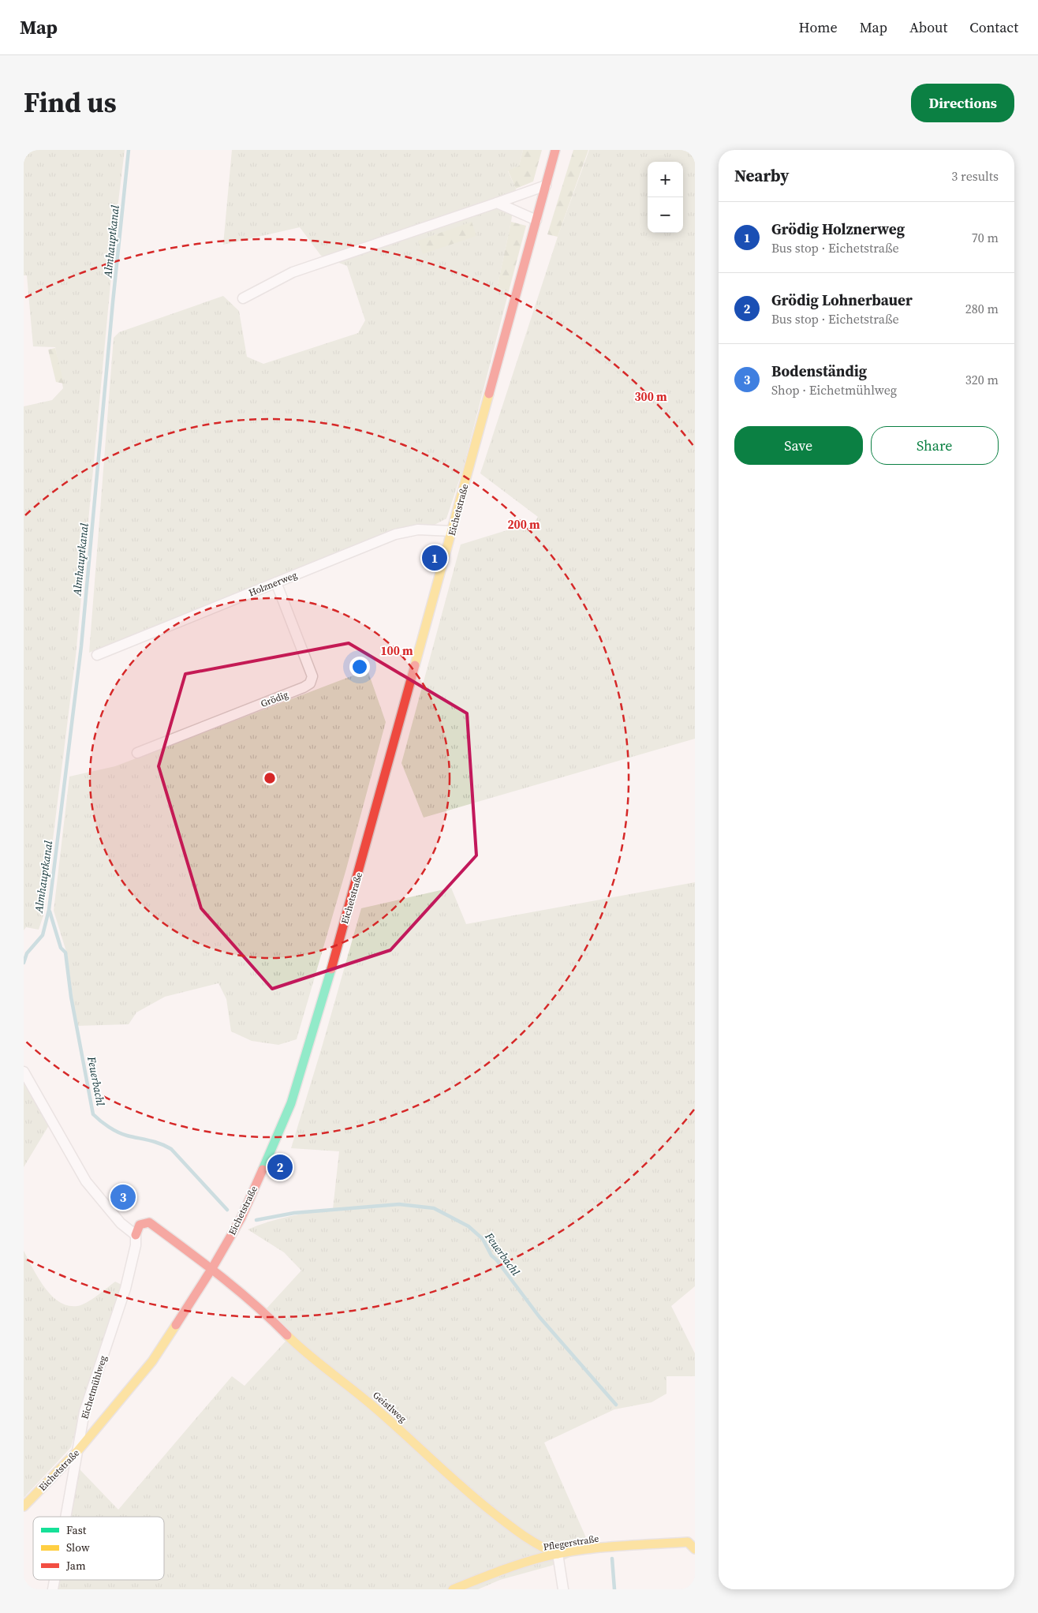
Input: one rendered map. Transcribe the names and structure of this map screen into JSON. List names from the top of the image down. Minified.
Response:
{"streets":{"main road":["Eichetstraße","Geistlweg","Pflegerstraße"],"street":["Holznerweg","Grödig","Eichetmühlweg"]},"crossings":[["Eichetstraße","Holznerweg"],["Eichetstraße","Eichetmühlweg"],["Eichetstraße","Geistlweg"],["Holznerweg","Grödig"],["Geistlweg","Pflegerstraße"]],"water":["Almhauptkanal","Feuerbachl"],"legend":["Fast","Slow","Jam"],"page":{"header":"Map","nav":["Home","Map","About","Contact"],"title":"Find us","buttons":["Directions",["Save","Share"]],"heading":["Nearby","3 results"],"map_buttons":["+","−"],"list":[{"mark":"1","name":"Grödig Holznerweg","note":"Bus stop · Eichetstraße","value":"70 m"},{"mark":"2","name":"Grödig Lohnerbauer","note":"Bus stop · Eichetstraße","value":"280 m"},{"mark":"3","name":"Bodenständig","note":"Shop · Eichetmühlweg","value":"320 m"}],"pins":["1","2","3"]},"rings":["300 m","200 m","100 m"]}
